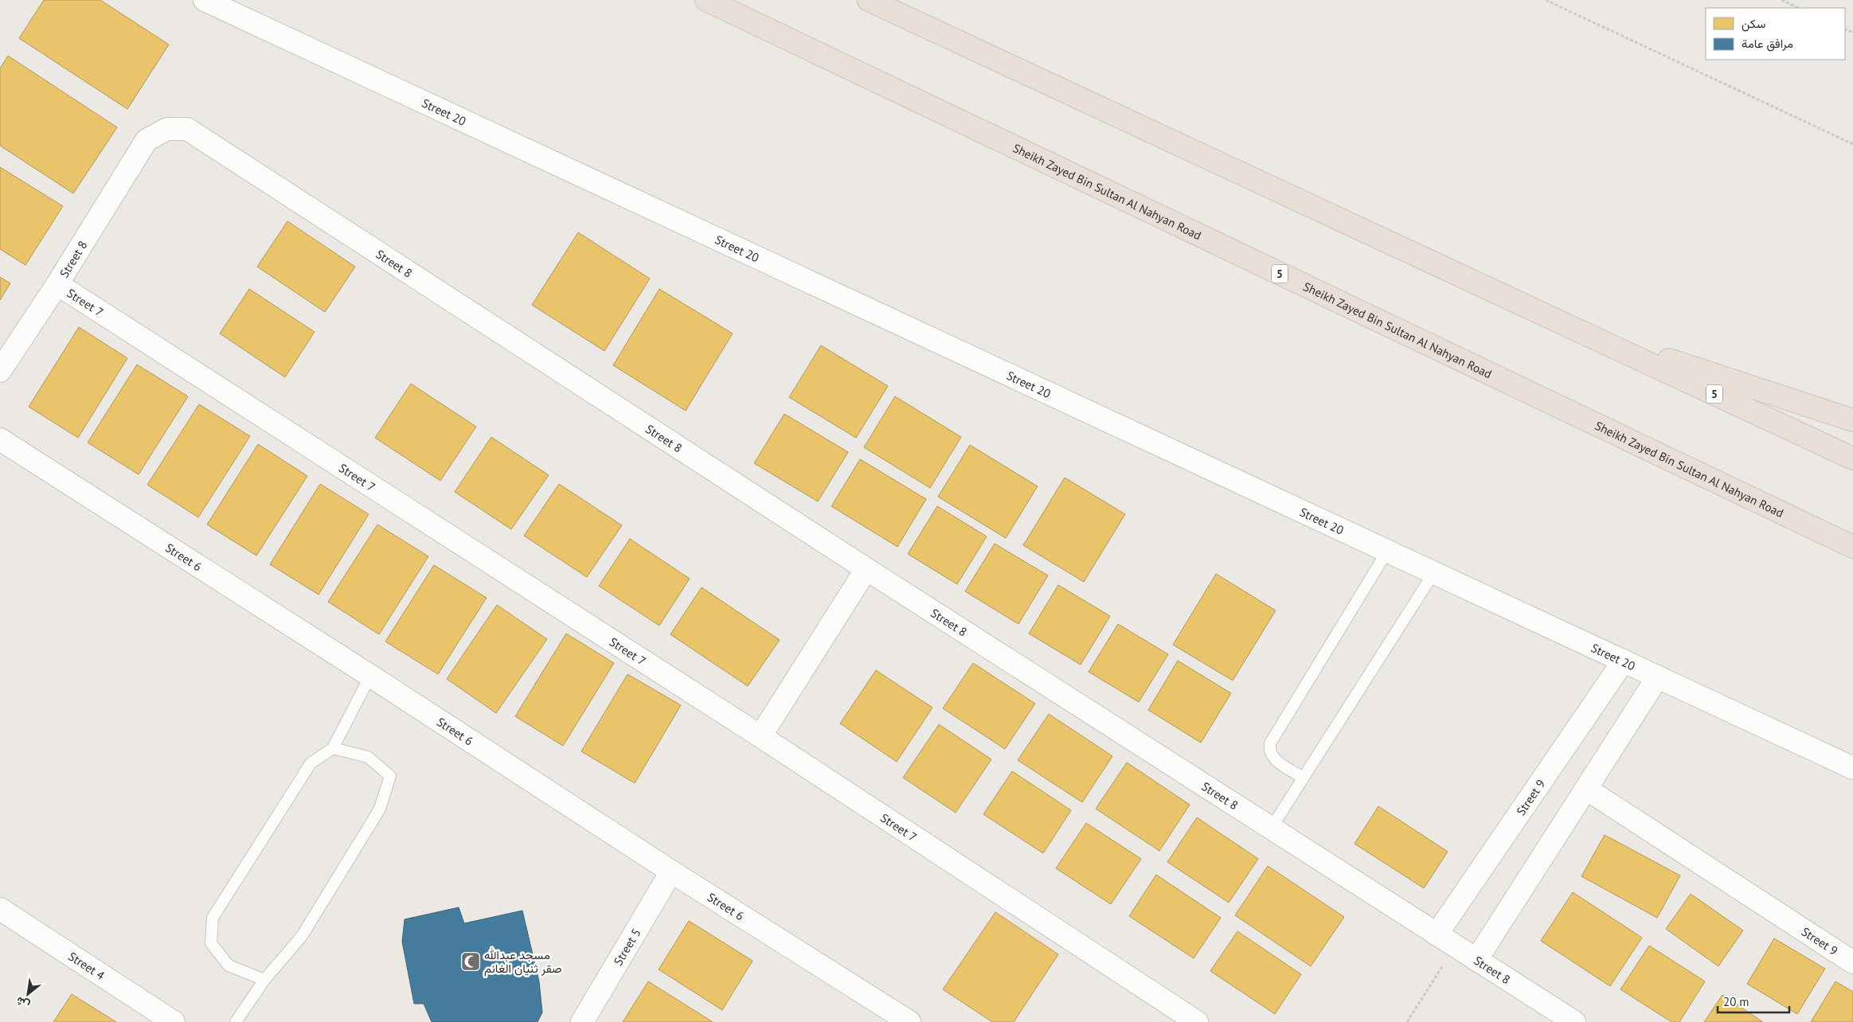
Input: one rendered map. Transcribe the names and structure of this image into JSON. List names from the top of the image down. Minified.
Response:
{"streets":{"highway":["Sheikh Zayed Bin Sultan Al Nahyan Road","5"],"street":["Street 20","Street 8","Street 7","Street 6","Street 9","Street 5","Street 4"]},"crossings":[["Street 20","Street 9"],["Street 8","Street 7"],["Street 8","Street 9"],["Street 6","Street 5"]],"places":{"mosque":["مسجد عبدالله صقر ثنيان الغانم"]},"legend":["سكن","مرافق عامة"],"scale_bar":"20 m","north":"bottom left"}
